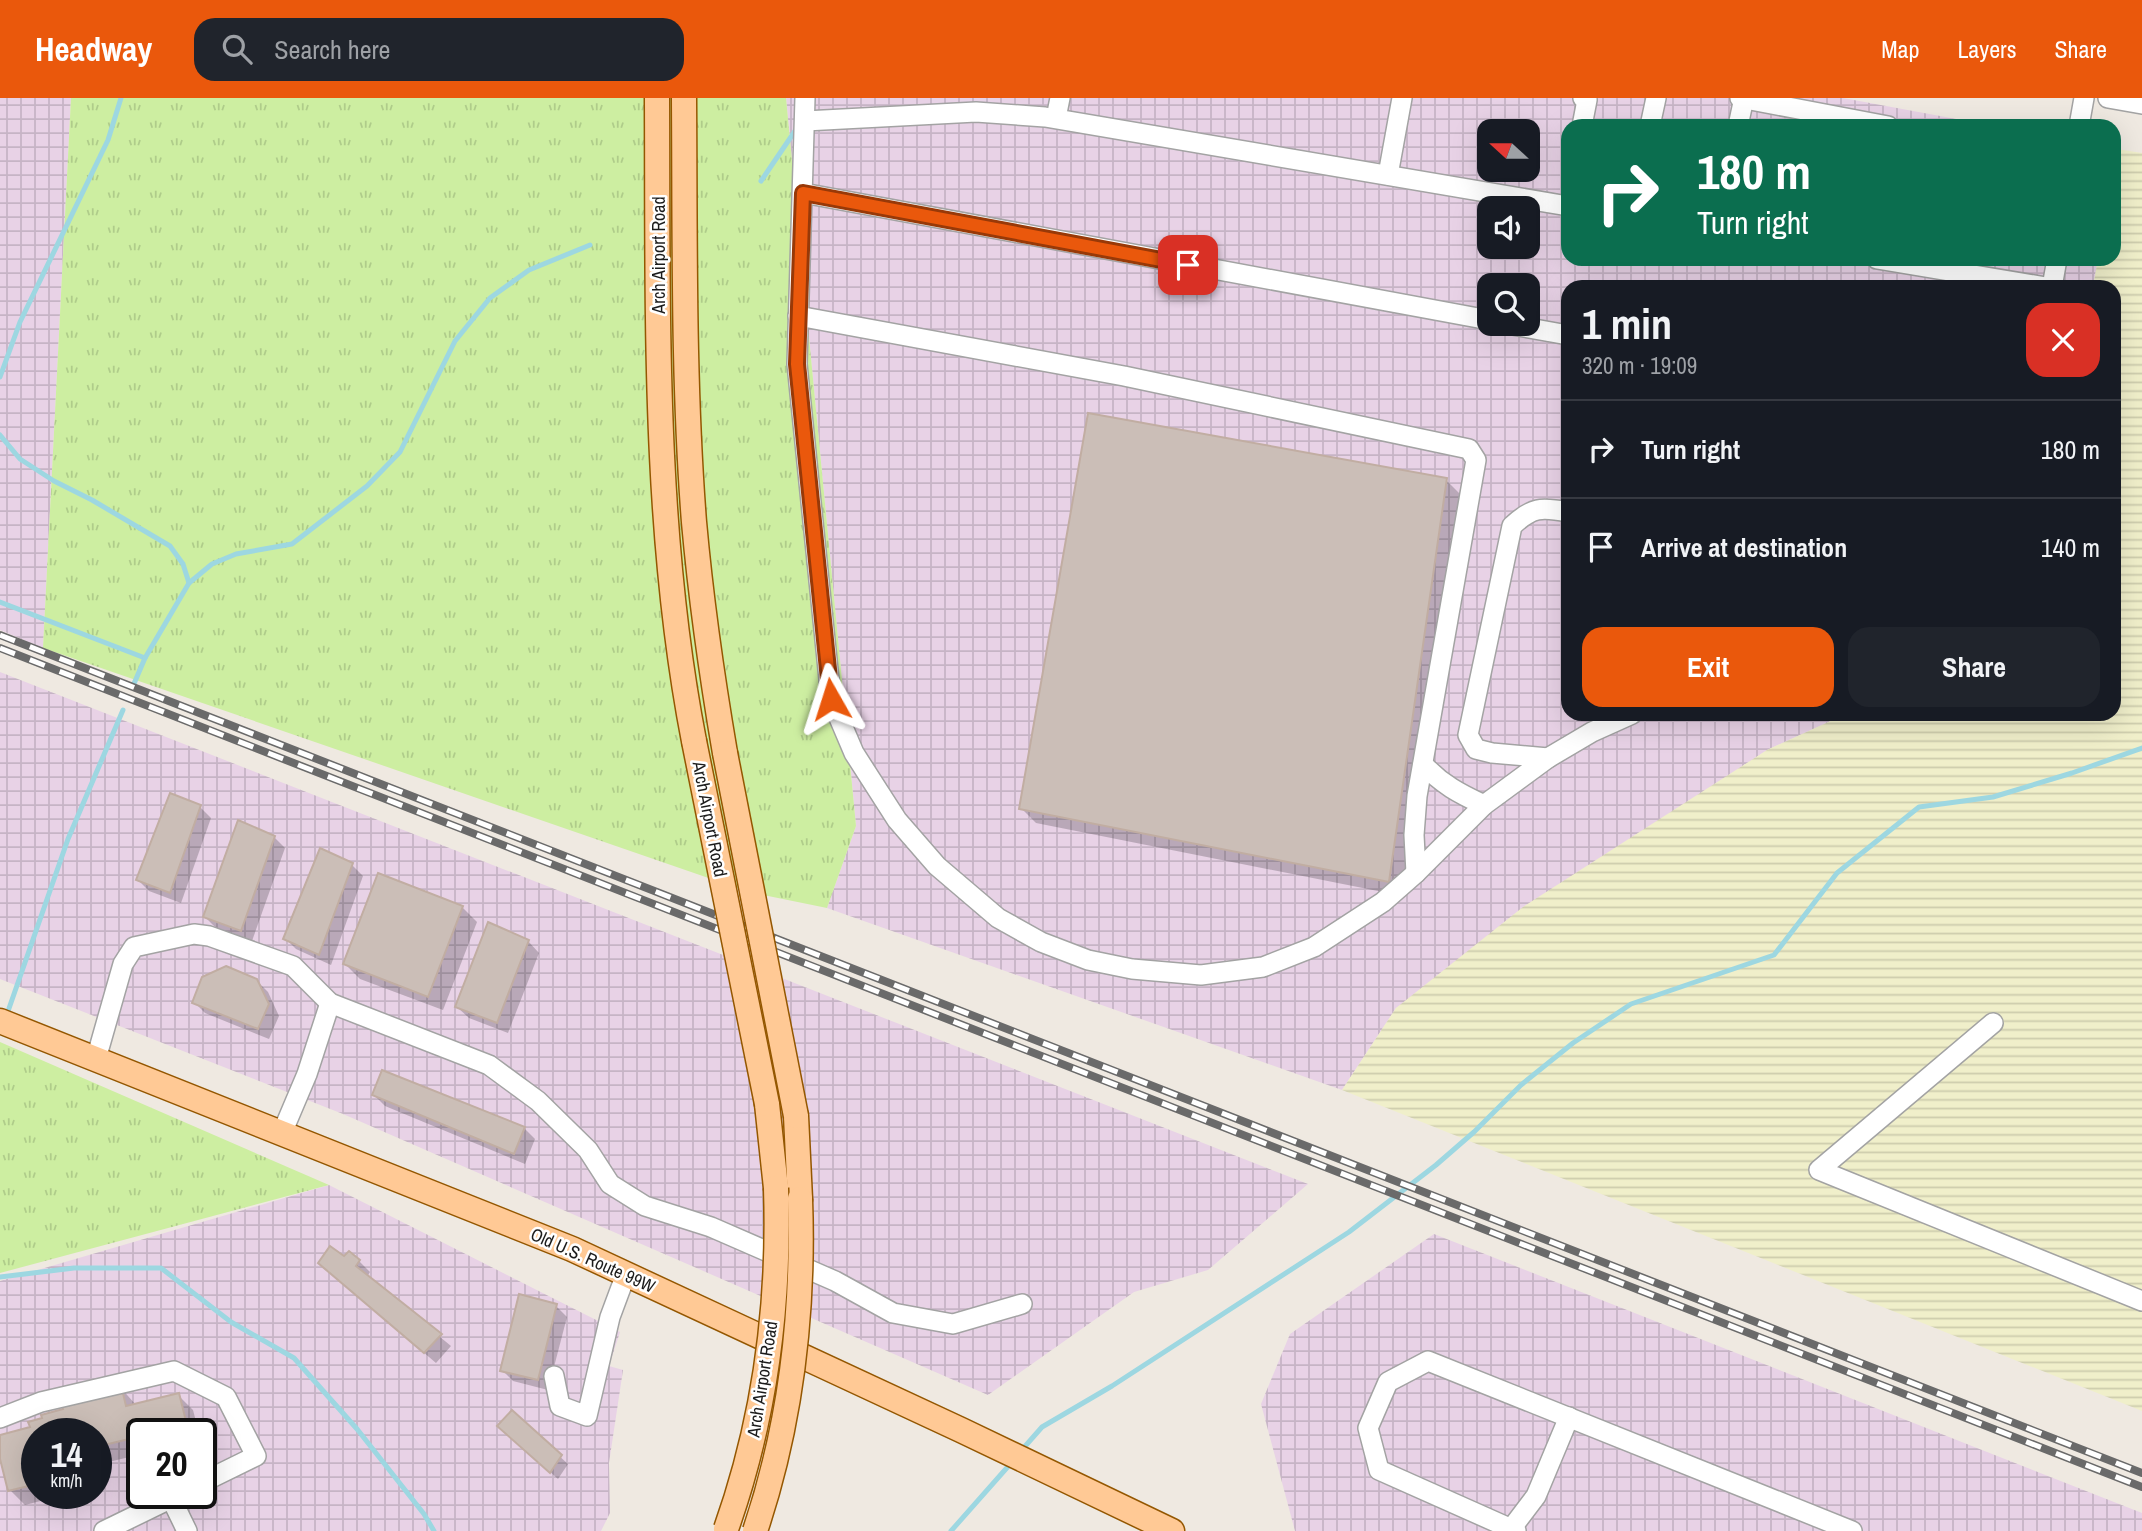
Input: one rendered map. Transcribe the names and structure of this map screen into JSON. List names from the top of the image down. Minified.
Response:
{"streets":{"main road":["Arch Airport Road","Old U.S. Route 99W"]},"north":"left","page":{"header":"Headway","search":"Search here","nav":["Map","Layers","Share"],"turn":["180 m","Turn right"],"heading":["1 min","320 m · 19:09"],"list":[{"name":"Turn right","value":"180 m"},{"name":"Arrive at destination","value":"140 m"}],"buttons":["Exit","Share"],"speed":"14 km/h","limit":"20"}}
